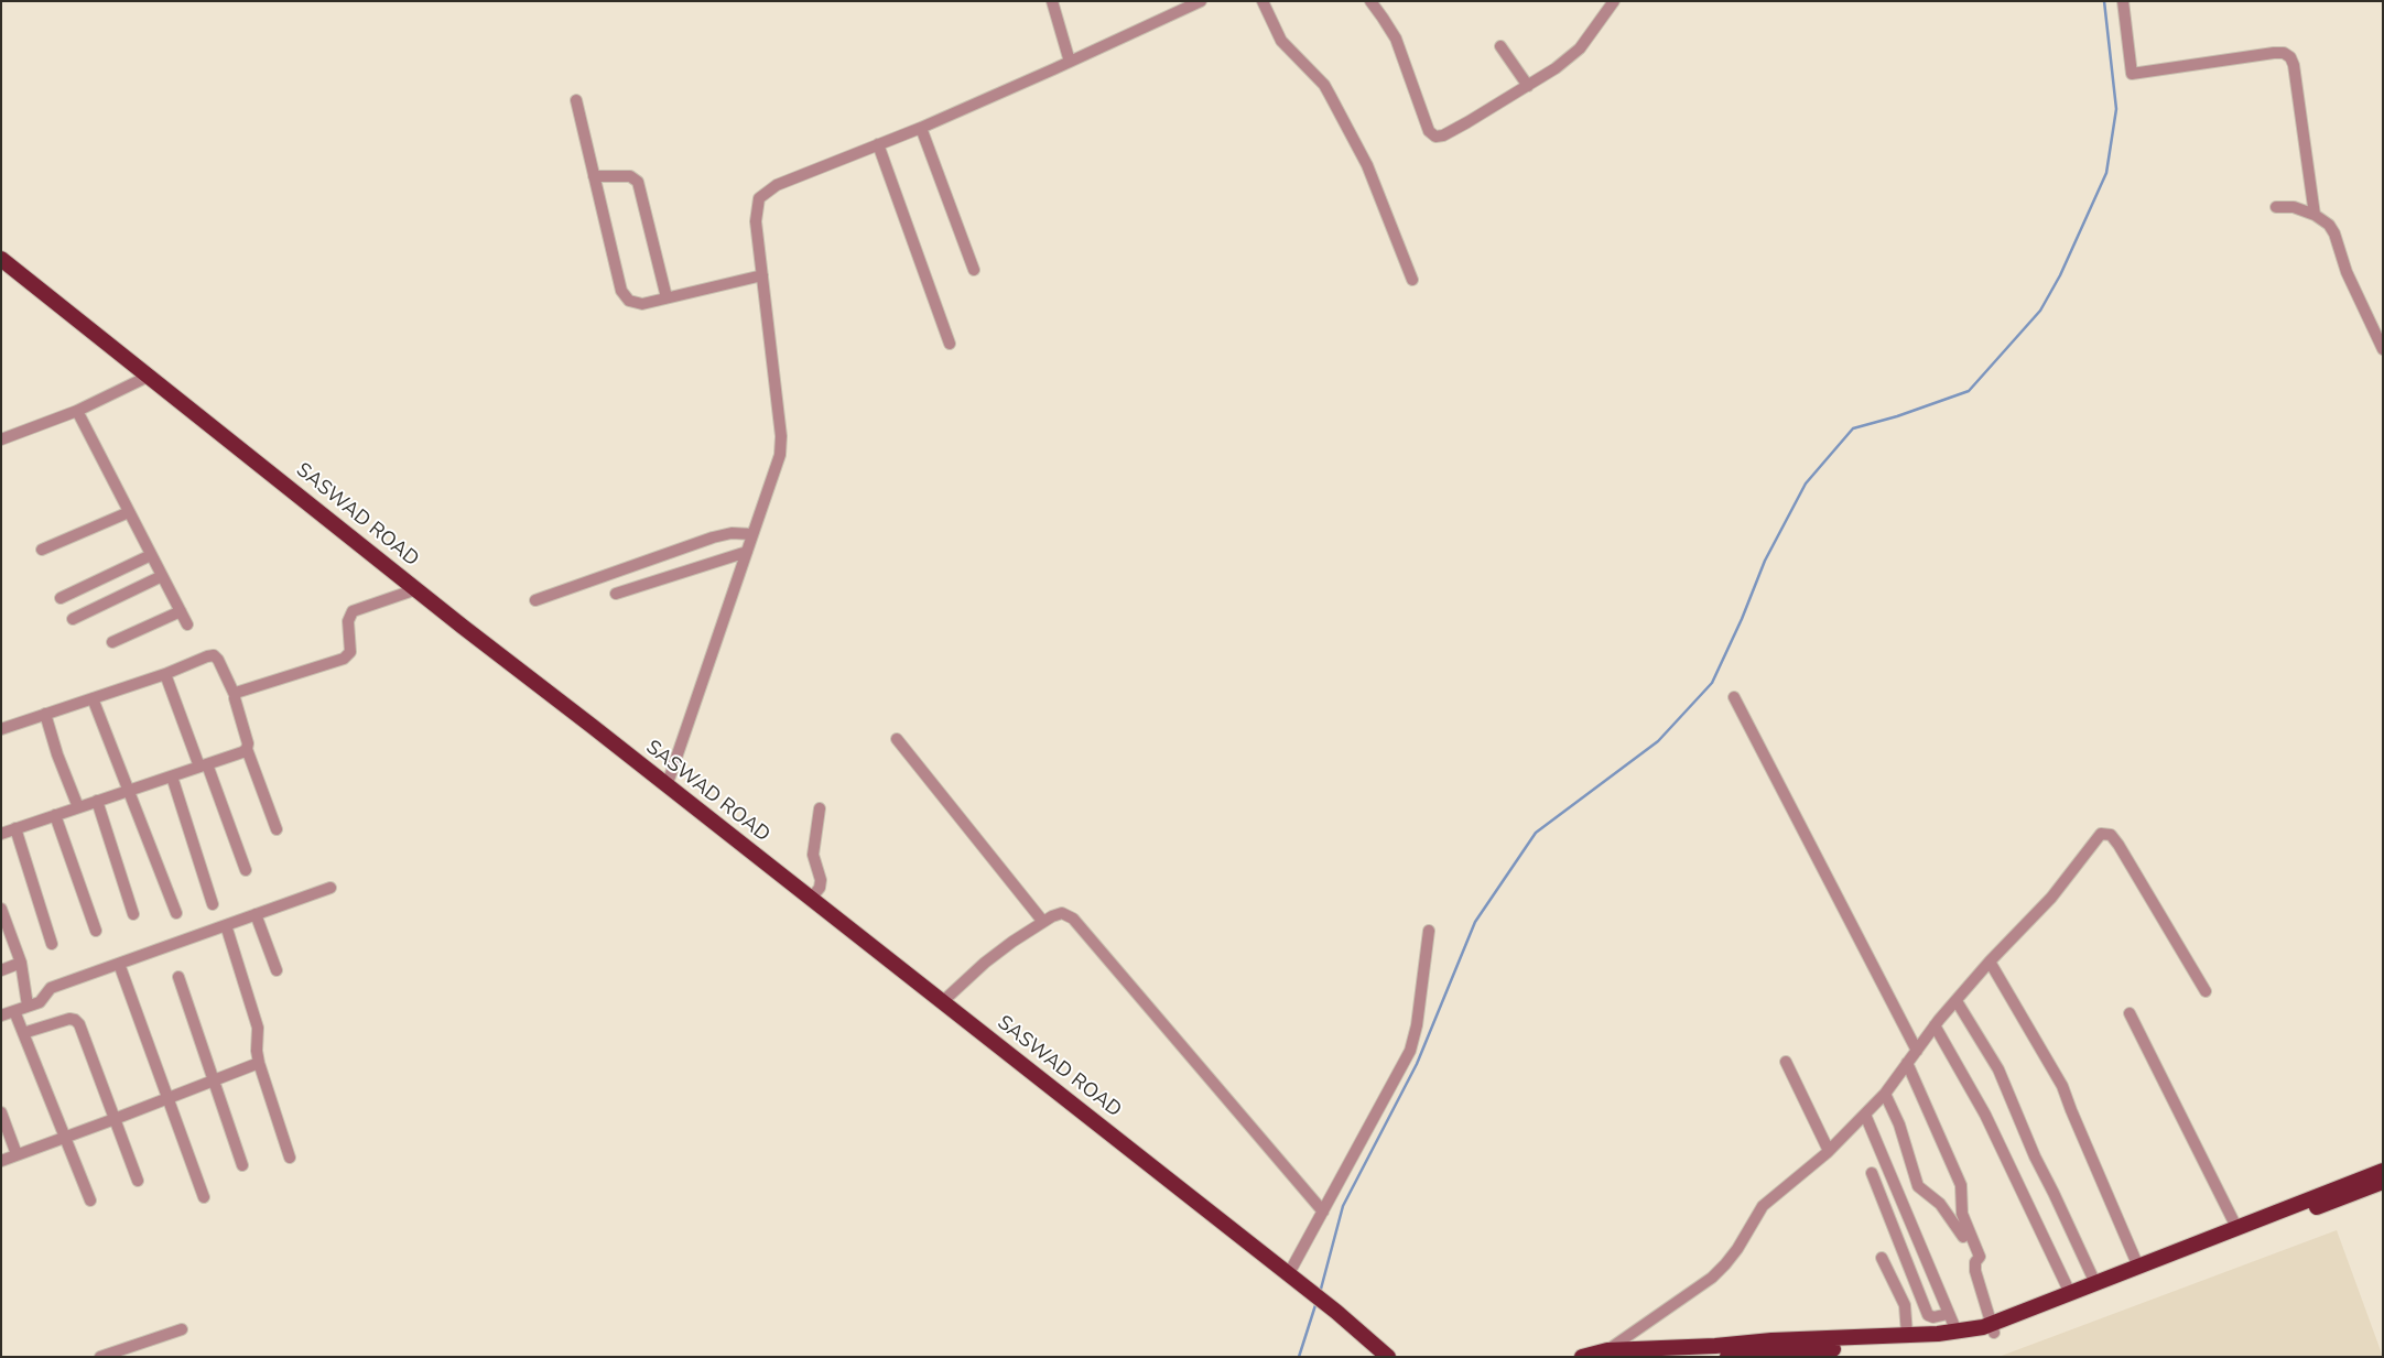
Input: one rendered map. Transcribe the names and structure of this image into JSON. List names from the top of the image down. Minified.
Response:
{"streets":{"highway":["SASWAD ROAD"]}}
